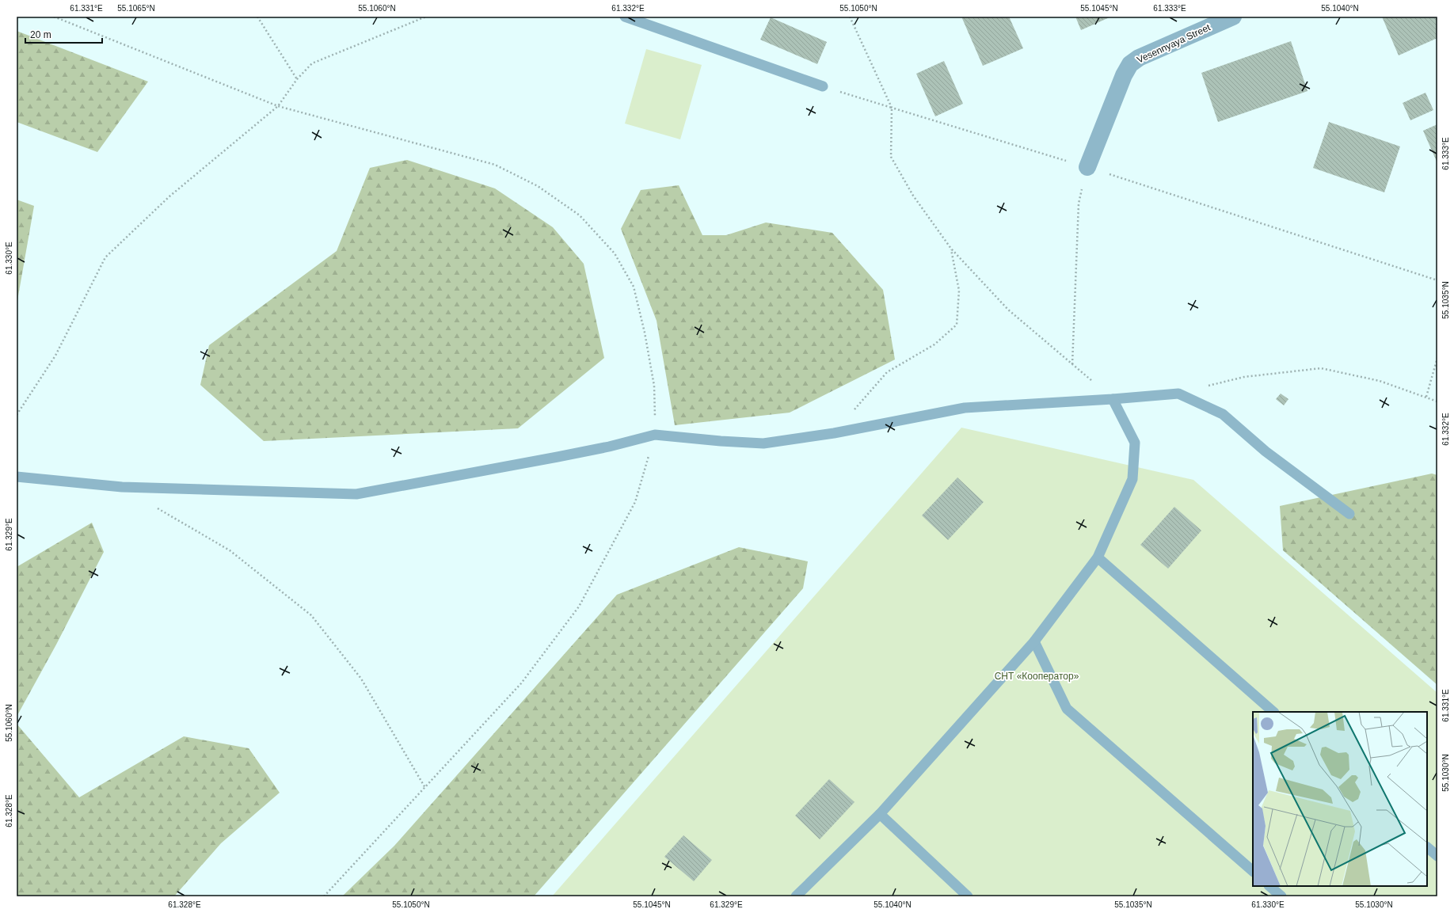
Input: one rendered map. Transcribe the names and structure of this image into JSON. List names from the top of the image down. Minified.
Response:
{"streets":{"street":["Vesennyaya Street"]},"parks":["СНТ «Кооператор»"],"scale_bar":"20 m","coordinates":["61.331°E","55.1065°N","55.1060°N","61.332°E","55.1050°N","55.1045°N","61.333°E","55.1040°N","61.330°E","55.1035°N","61.329°E","55.1030°N","61.328°E"]}
